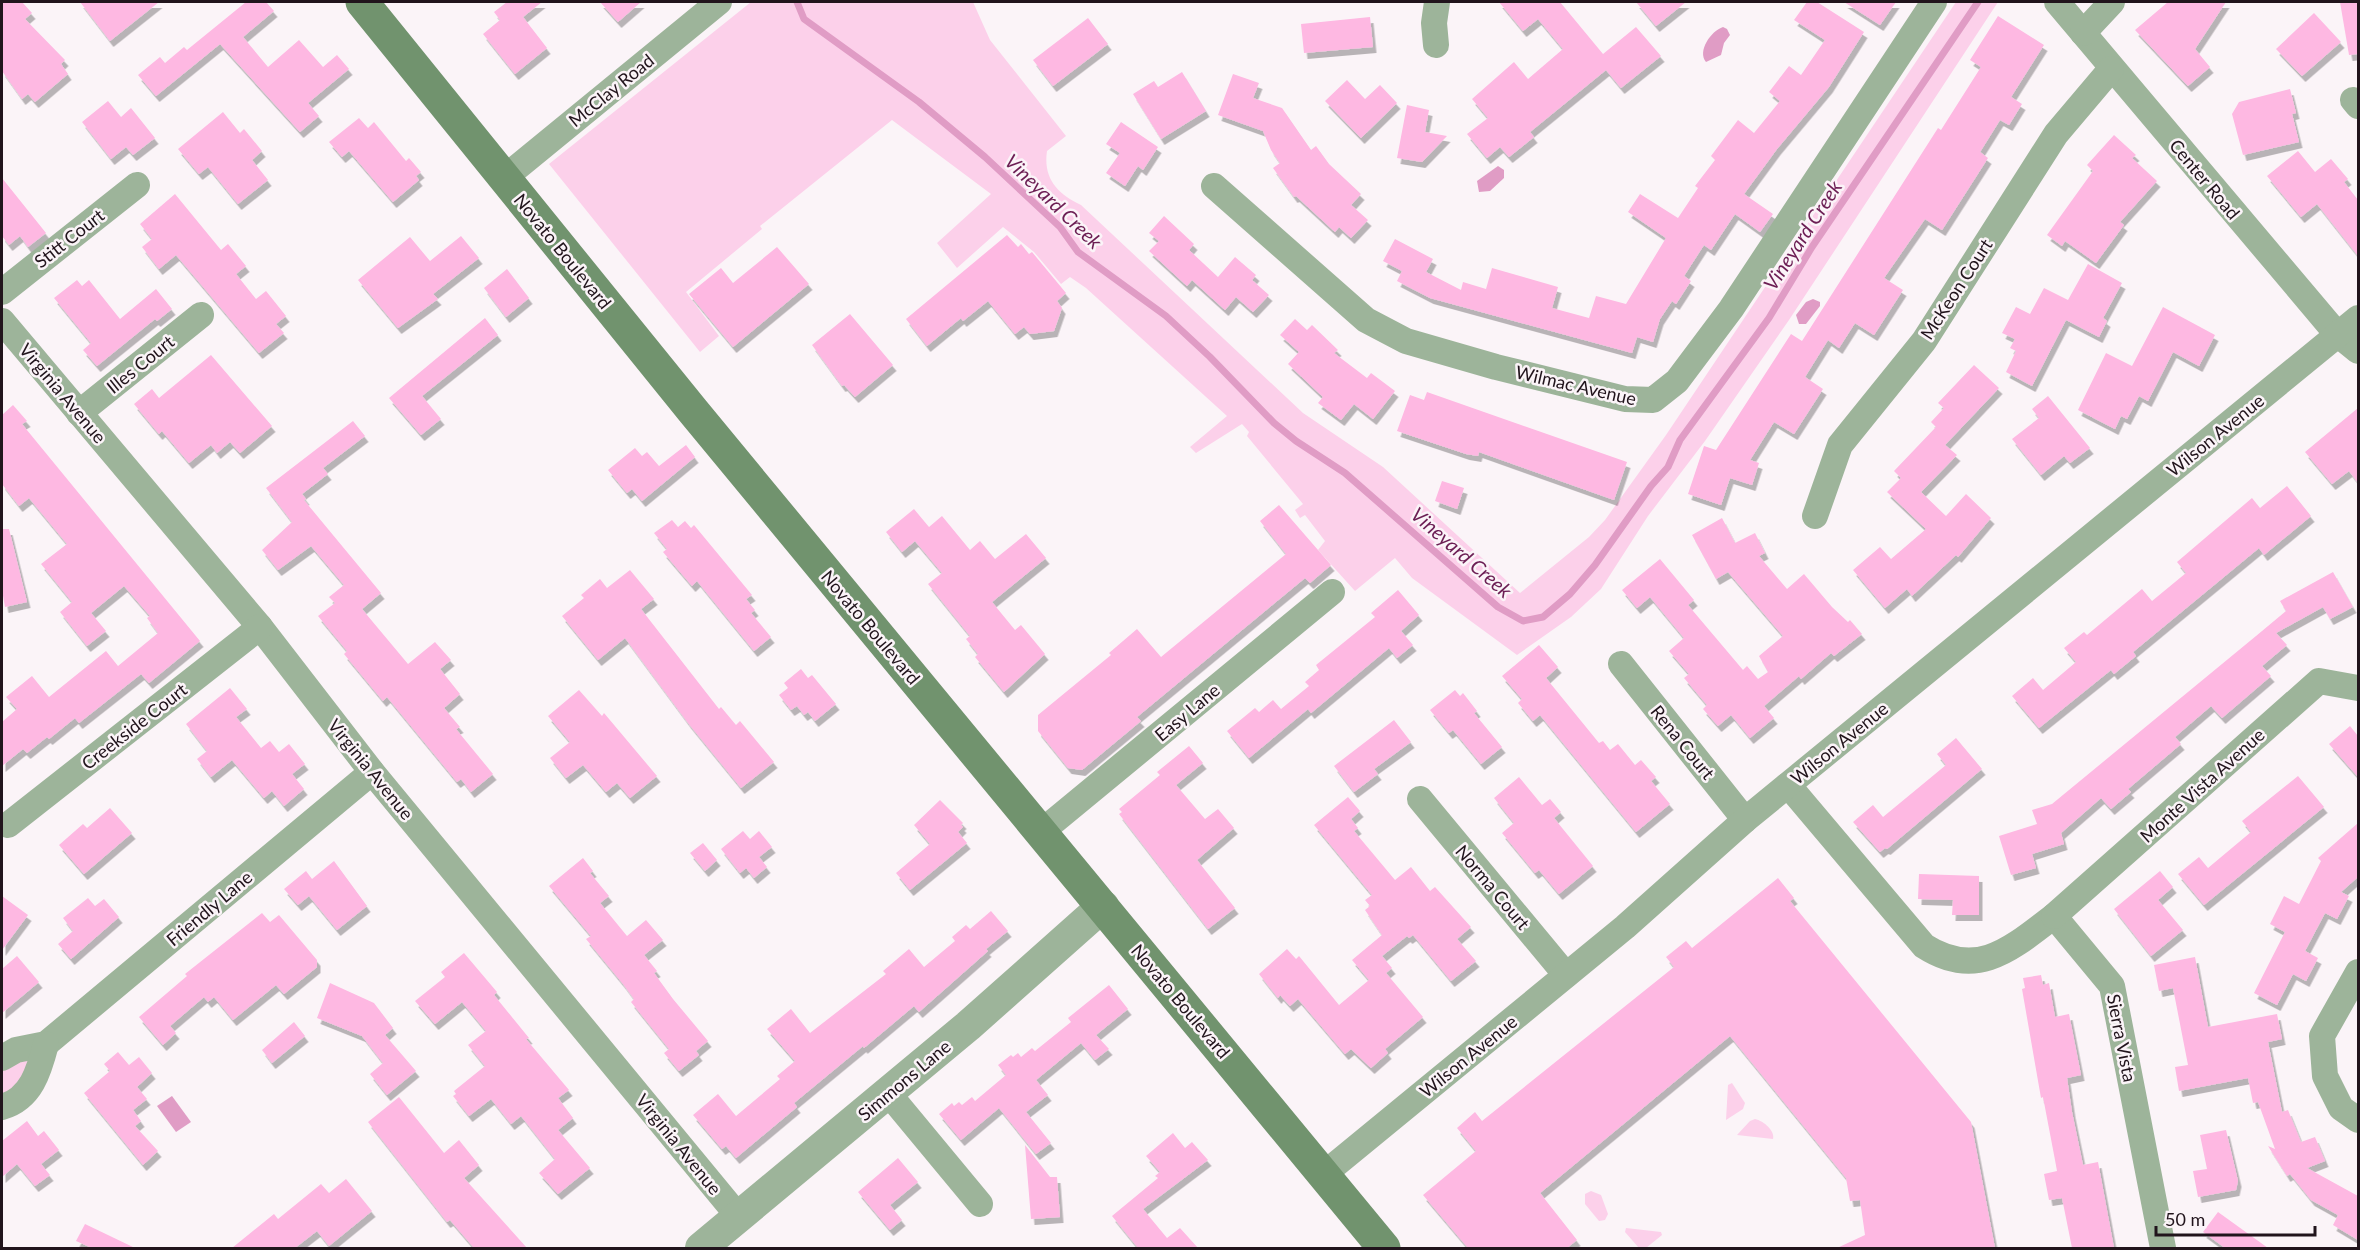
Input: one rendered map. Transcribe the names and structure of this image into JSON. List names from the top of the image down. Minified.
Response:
{"streets":{"main road":["Novato Boulevard"],"street":["McClay Road","Center Road","Stitt Court","McKeon Court","Illes Court","Wilmac Avenue","Virginia Avenue","Wilson Avenue","Easy Lane","Creekside Court","Rena Court","Monte Vista Avenue","Norma Court","Friendly Lane","Sierra Vista","Simmons Lane"]},"crossings":[["McClay Road","Novato Boulevard"],["Center Road","McKeon Court"],["Center Road","Wilson Avenue"],["Novato Boulevard","Wilson Avenue"],["Novato Boulevard","Easy Lane"],["Novato Boulevard","Simmons Lane"],["Illes Court","Virginia Avenue"],["Virginia Avenue","Creekside Court"],["Virginia Avenue","Friendly Lane"],["Virginia Avenue","Simmons Lane"],["Wilson Avenue","Rena Court"],["Wilson Avenue","Norma Court"],["Monte Vista Avenue","Sierra Vista"]],"water":["Vineyard Creek"],"scale_bar":"50 m"}
